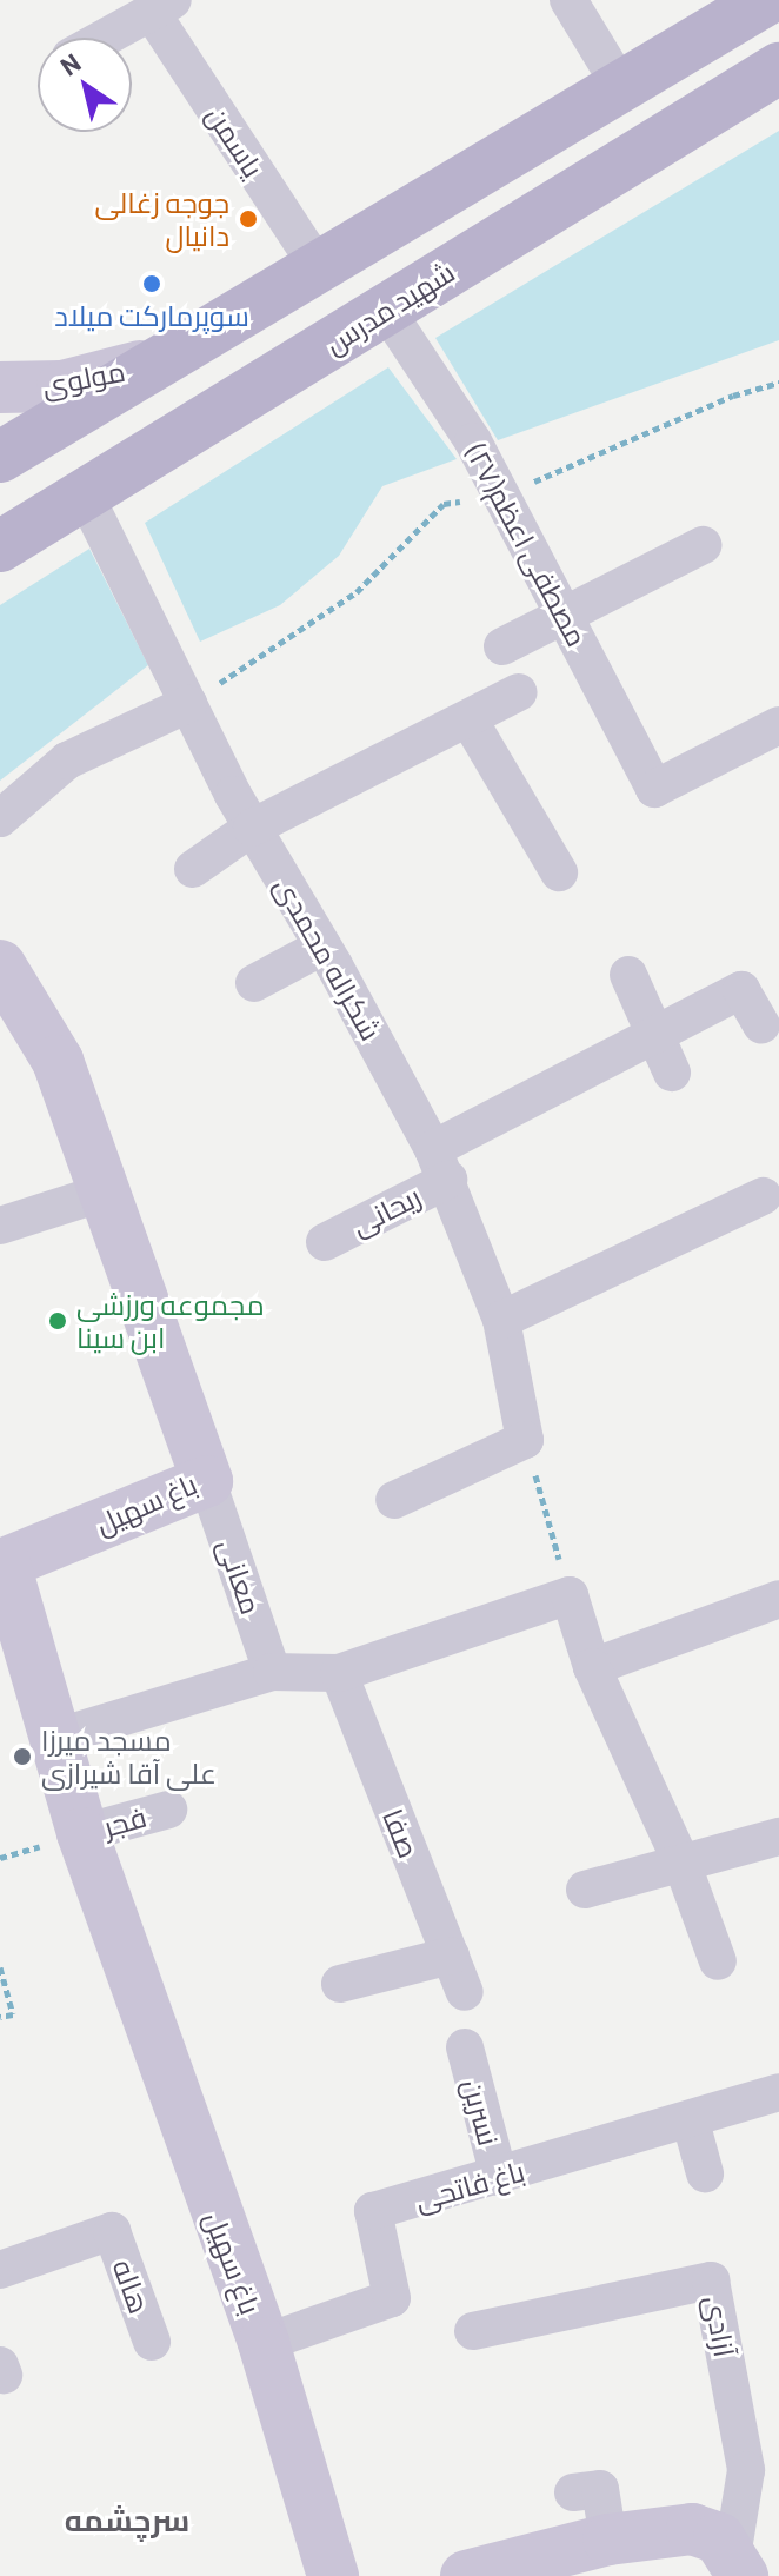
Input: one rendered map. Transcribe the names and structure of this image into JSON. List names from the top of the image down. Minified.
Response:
{"streets":{"main road":["شهید مدرس"],"street":["یاسمن","مولوی","مصطفی اعظم(۲۷)","شکراله محمدی","ریحانی","باغ سهیل","معانی","فجر","صفا","نسرین","باغ فاتحی","هاله","آزادی"]},"crossings":[["شهید مدرس","مصطفی اعظم(۲۷)"],["شهید مدرس","شکراله محمدی"],["شکراله محمدی","ریحانی"],["باغ سهیل","معانی"],["باغ سهیل","فجر"],["باغ سهیل","باغ فاتحی"],["نسرین","باغ فاتحی"]],"districts":["سرچشمه"],"places":["جوجه زغالی دانیال","سوپرمارکت میلاد","مجموعه ورزشی ابن سینا","مسجد میرزا علی آقا شیرازی"],"north":"top left"}
